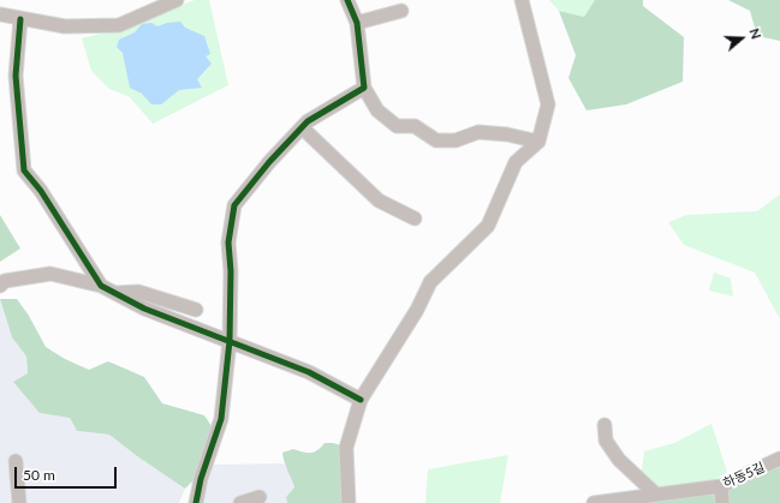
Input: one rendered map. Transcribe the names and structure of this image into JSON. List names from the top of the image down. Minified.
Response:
{"streets":{"street":["하동5길"]},"scale_bar":"50 m","north":"right"}
